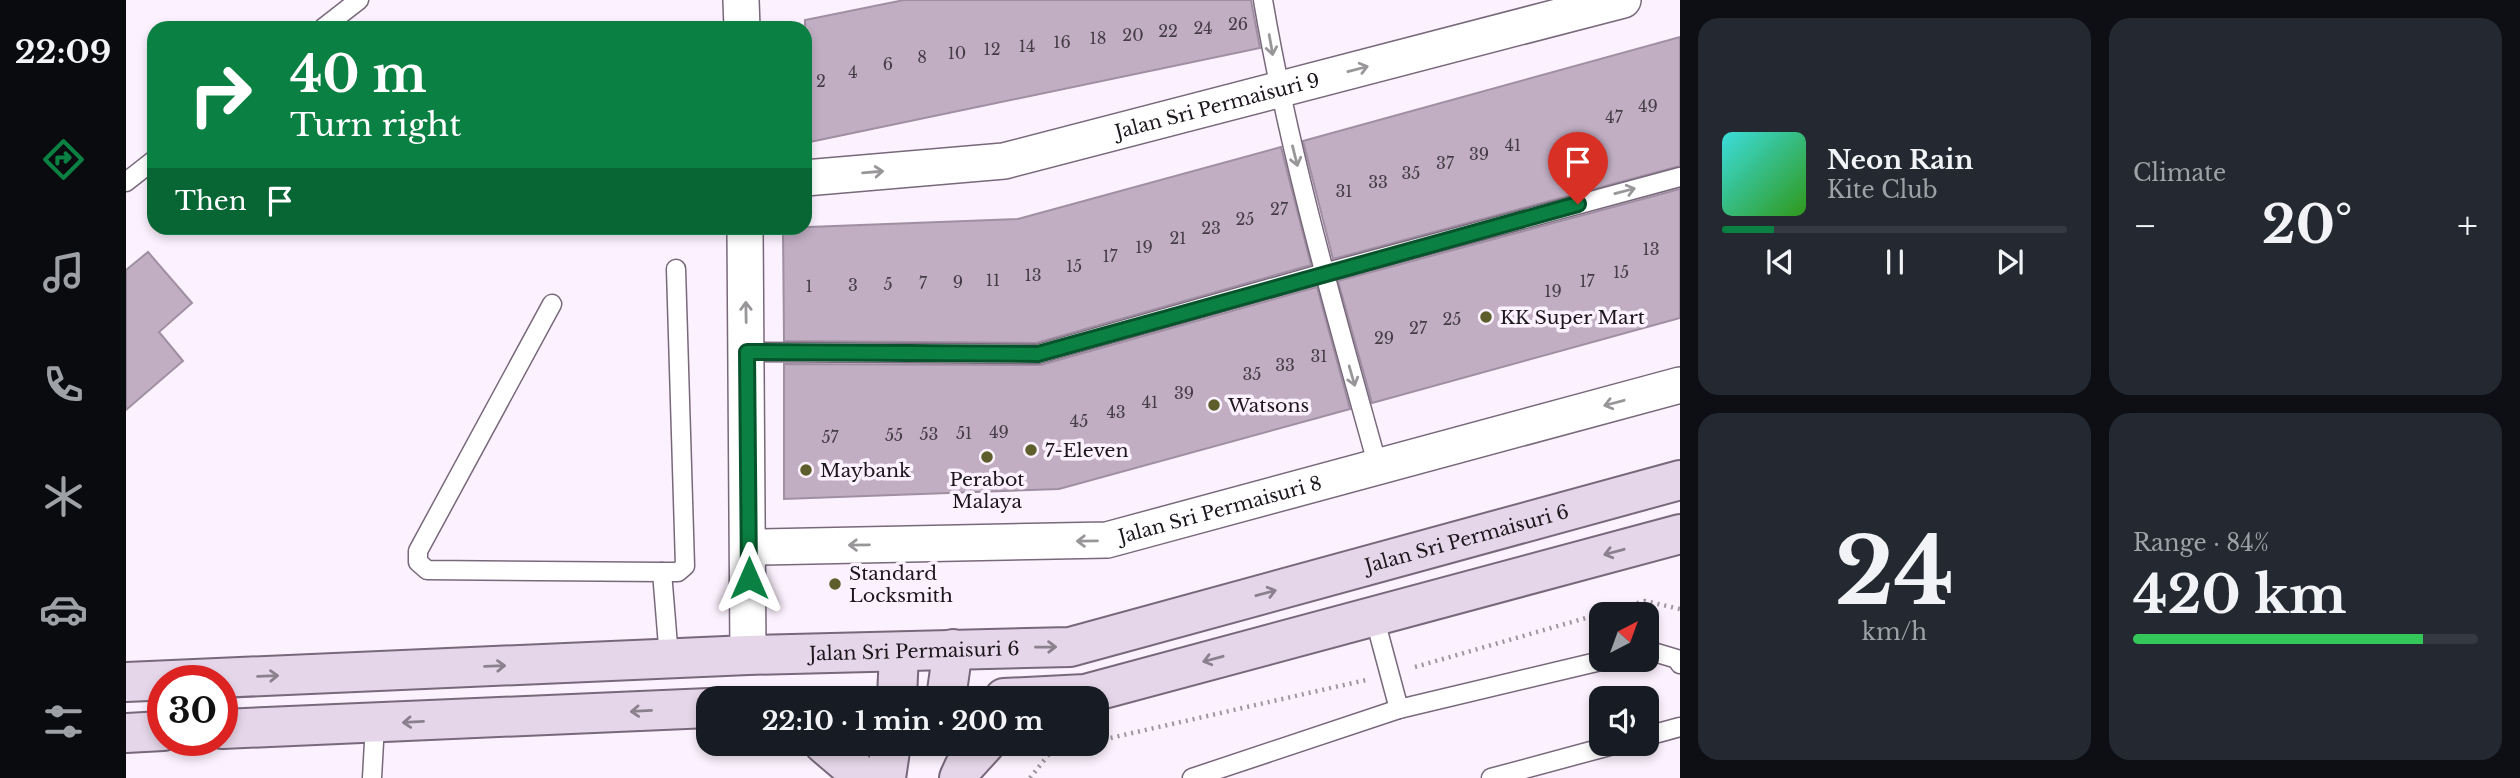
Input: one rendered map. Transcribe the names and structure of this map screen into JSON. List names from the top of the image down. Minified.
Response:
{"streets":{"street":["Jalan Sri Permaisuri 9","Jalan Sri Permaisuri 8","Jalan Sri Permaisuri 6"]},"one_way":["Jalan Sri Permaisuri 9"],"places":["KK Super Mart","Watsons","7-Eleven","Perabot Malaya","Maybank","Standard Locksmith"],"house_numbers":["26","24","22","20","18","16","14","12","10","8","6","4","2","49","47","41","39","37","35","33","31","27","25","23","21","19","13","17","15","15","13","11","17","9","7","5","3","1","19","25","27","29","31","33","35","39","41","43","45","49","51","53","55","57"],"north":"top right","page":{"tabs":"22:09","tile":["Climate",["24","km/h"],["Range · 84%","420 km"]],"turn":["40 m","Turn right"],"song":["Neon Rain","Kite Club"],"then":"Then","heat":["−","20°","+"],"limit":"30","trip":"22:10 · 1 min · 200 m"}}
